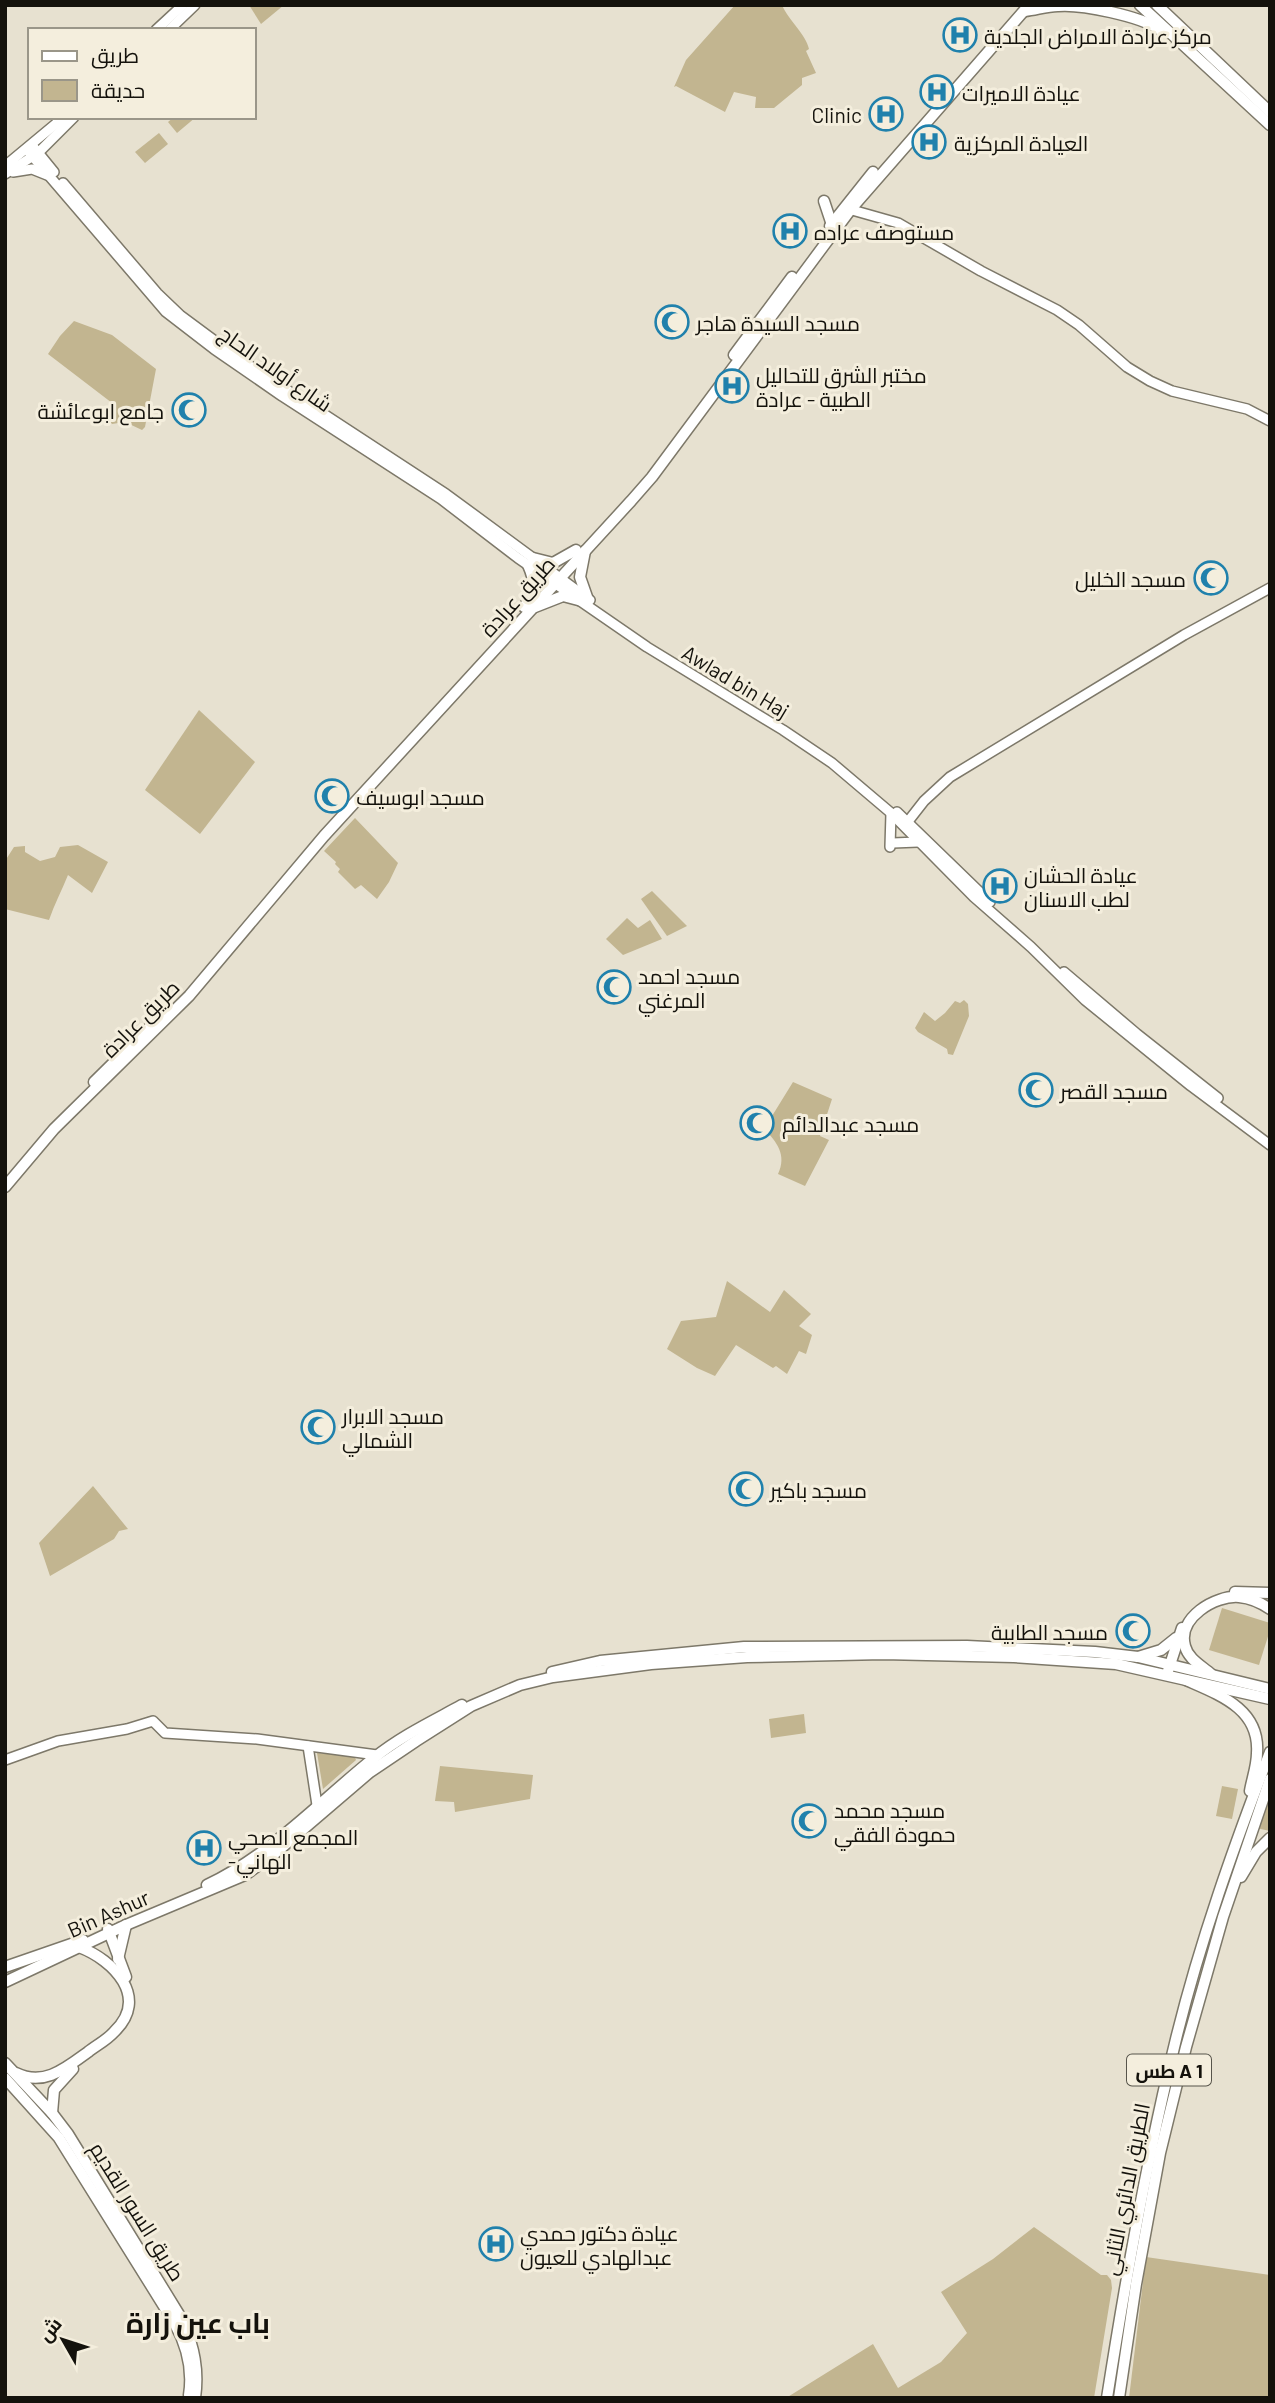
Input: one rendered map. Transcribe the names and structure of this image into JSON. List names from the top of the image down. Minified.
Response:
{"streets":{"main road":["شارع أولاد الحاج","طريق عرادة","Bin Ashur","طس A 1","الطريق الدائري الثاني","طريق السور القديم"]},"crossings":[["شارع أولاد الحاج","طريق عرادة"]],"districts":["باب عين زارة"],"places":{"hospital":["مركز عرادة الامراض الجلدية","عيادة الاميرات","Clinic","العيادة المركزية","مستوصف عراده","مختبر الشرق للتحاليل الطبية - عرادة","عيادة الحشان لطب الاسنان","المجمع الصحي -الهاني","عيادة دكتور حمدي عبدالهادي للعيون"],"mosque":["مسجد السيدة هاجر","جامع ابوعائشة","مسجد الخليل","مسجد ابوسيف","مسجد احمد المرغني","مسجد القصر","مسجد عبدالدائم","مسجد الابرار الشمالي","مسجد باكير","مسجد الطابية","مسجد محمد حمودة الفقي"]},"legend":["طريق","حديقة"],"north":"top left"}
